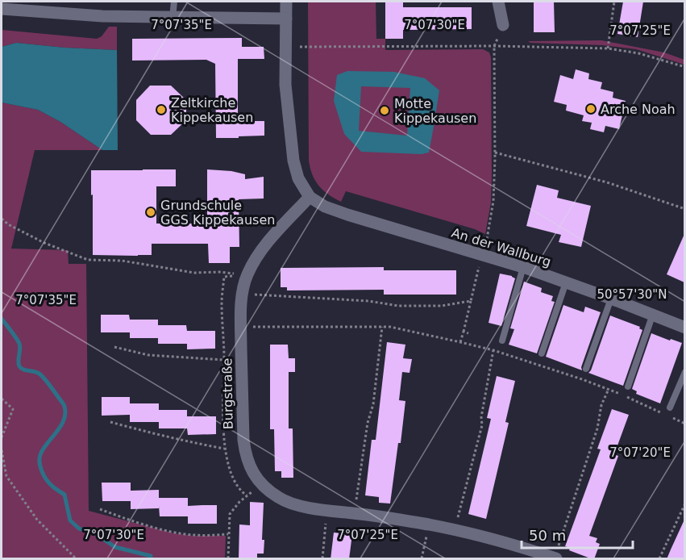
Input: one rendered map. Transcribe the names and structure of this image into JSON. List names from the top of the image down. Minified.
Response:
{"streets":{"street":["An der Wallburg","Burgstraße"]},"crossings":[["An der Wallburg","Burgstraße"]],"places":["Arche Noah","Zeltkirche Kippekausen","Motte Kippekausen","Grundschule GGS Kippekausen"],"scale_bar":"50 m","coordinates":["7°07'35\"E","7°07'30\"E","7°07'25\"E","50°57'30\"N","7°07'20\"E"]}
